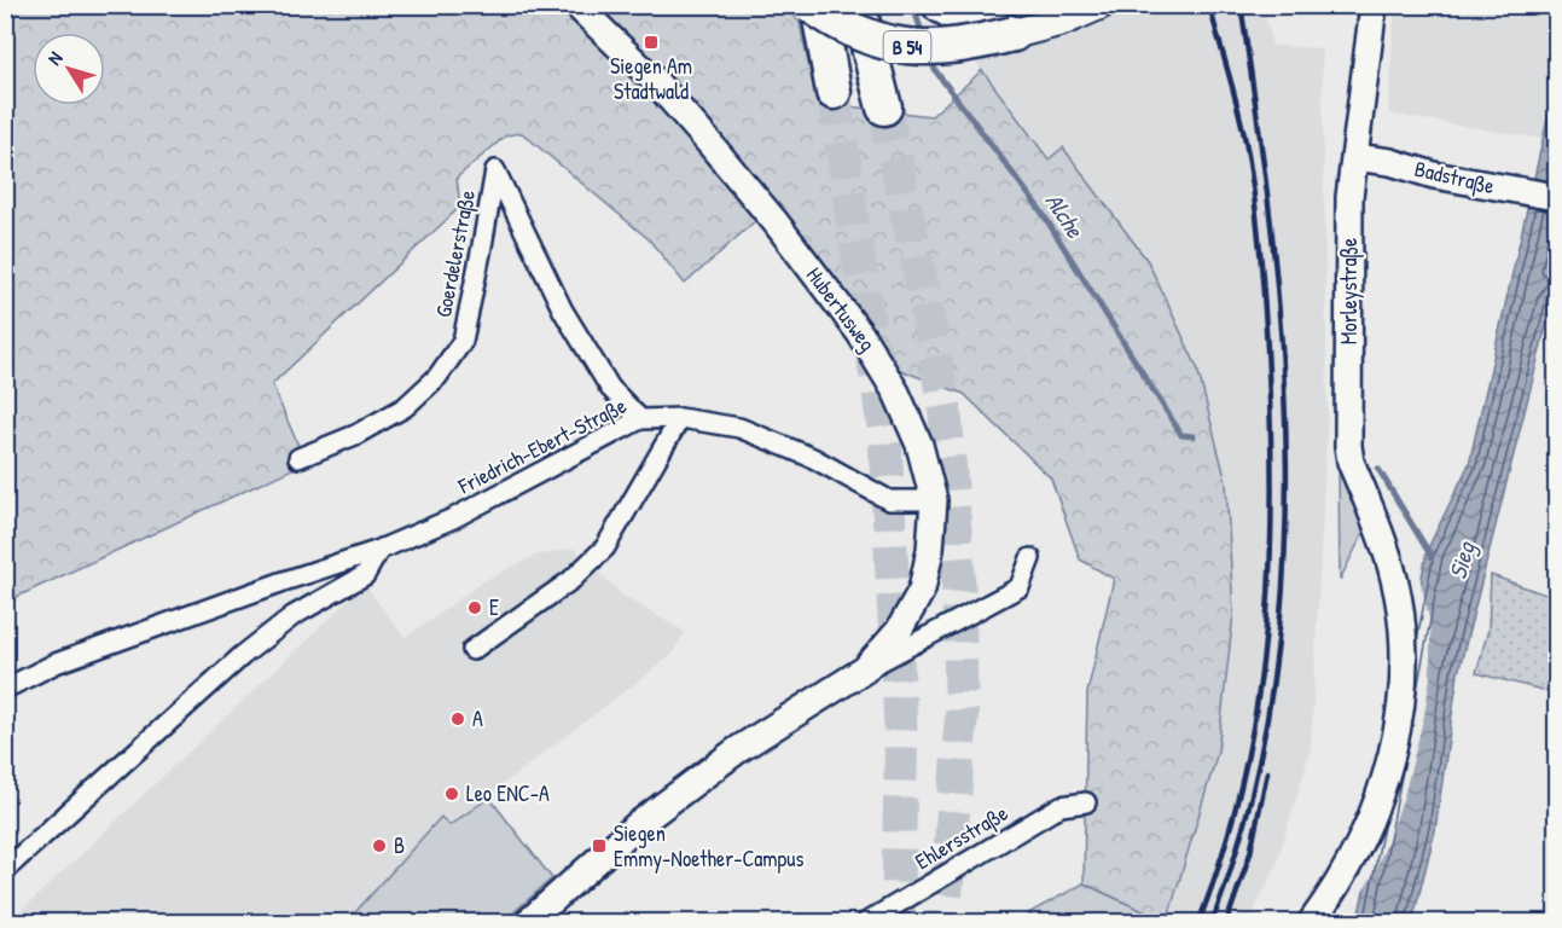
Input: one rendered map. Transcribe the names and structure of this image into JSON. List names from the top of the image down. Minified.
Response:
{"streets":{"highway":["B 54"],"street":["Badstraße","Goerdelerstraße","Morleystraße","Hubertusweg","Friedrich-Ebert-Straße","Ehlersstraße"]},"crossings":[["Badstraße","Morleystraße"],["Goerdelerstraße","Friedrich-Ebert-Straße"],["Hubertusweg","Friedrich-Ebert-Straße"]],"water":["Alche","Sieg"],"places":{"transit":["Siegen Am Stadtwald","Siegen Emmy-Noether-Campus"],"other":["E","A","Leo ENC-A","B"]},"north":"top left"}
